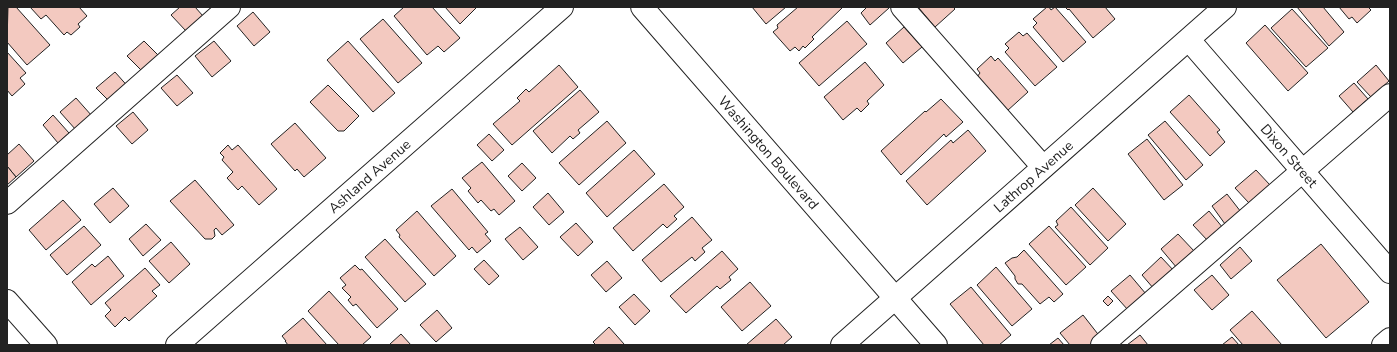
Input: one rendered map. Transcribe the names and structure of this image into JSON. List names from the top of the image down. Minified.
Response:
{"streets":{"street":["Washington Boulevard","Dixon Street","Ashland Avenue","Lathrop Avenue"]},"crossings":[["Washington Boulevard","Lathrop Avenue"],["Dixon Street","Lathrop Avenue"]]}
